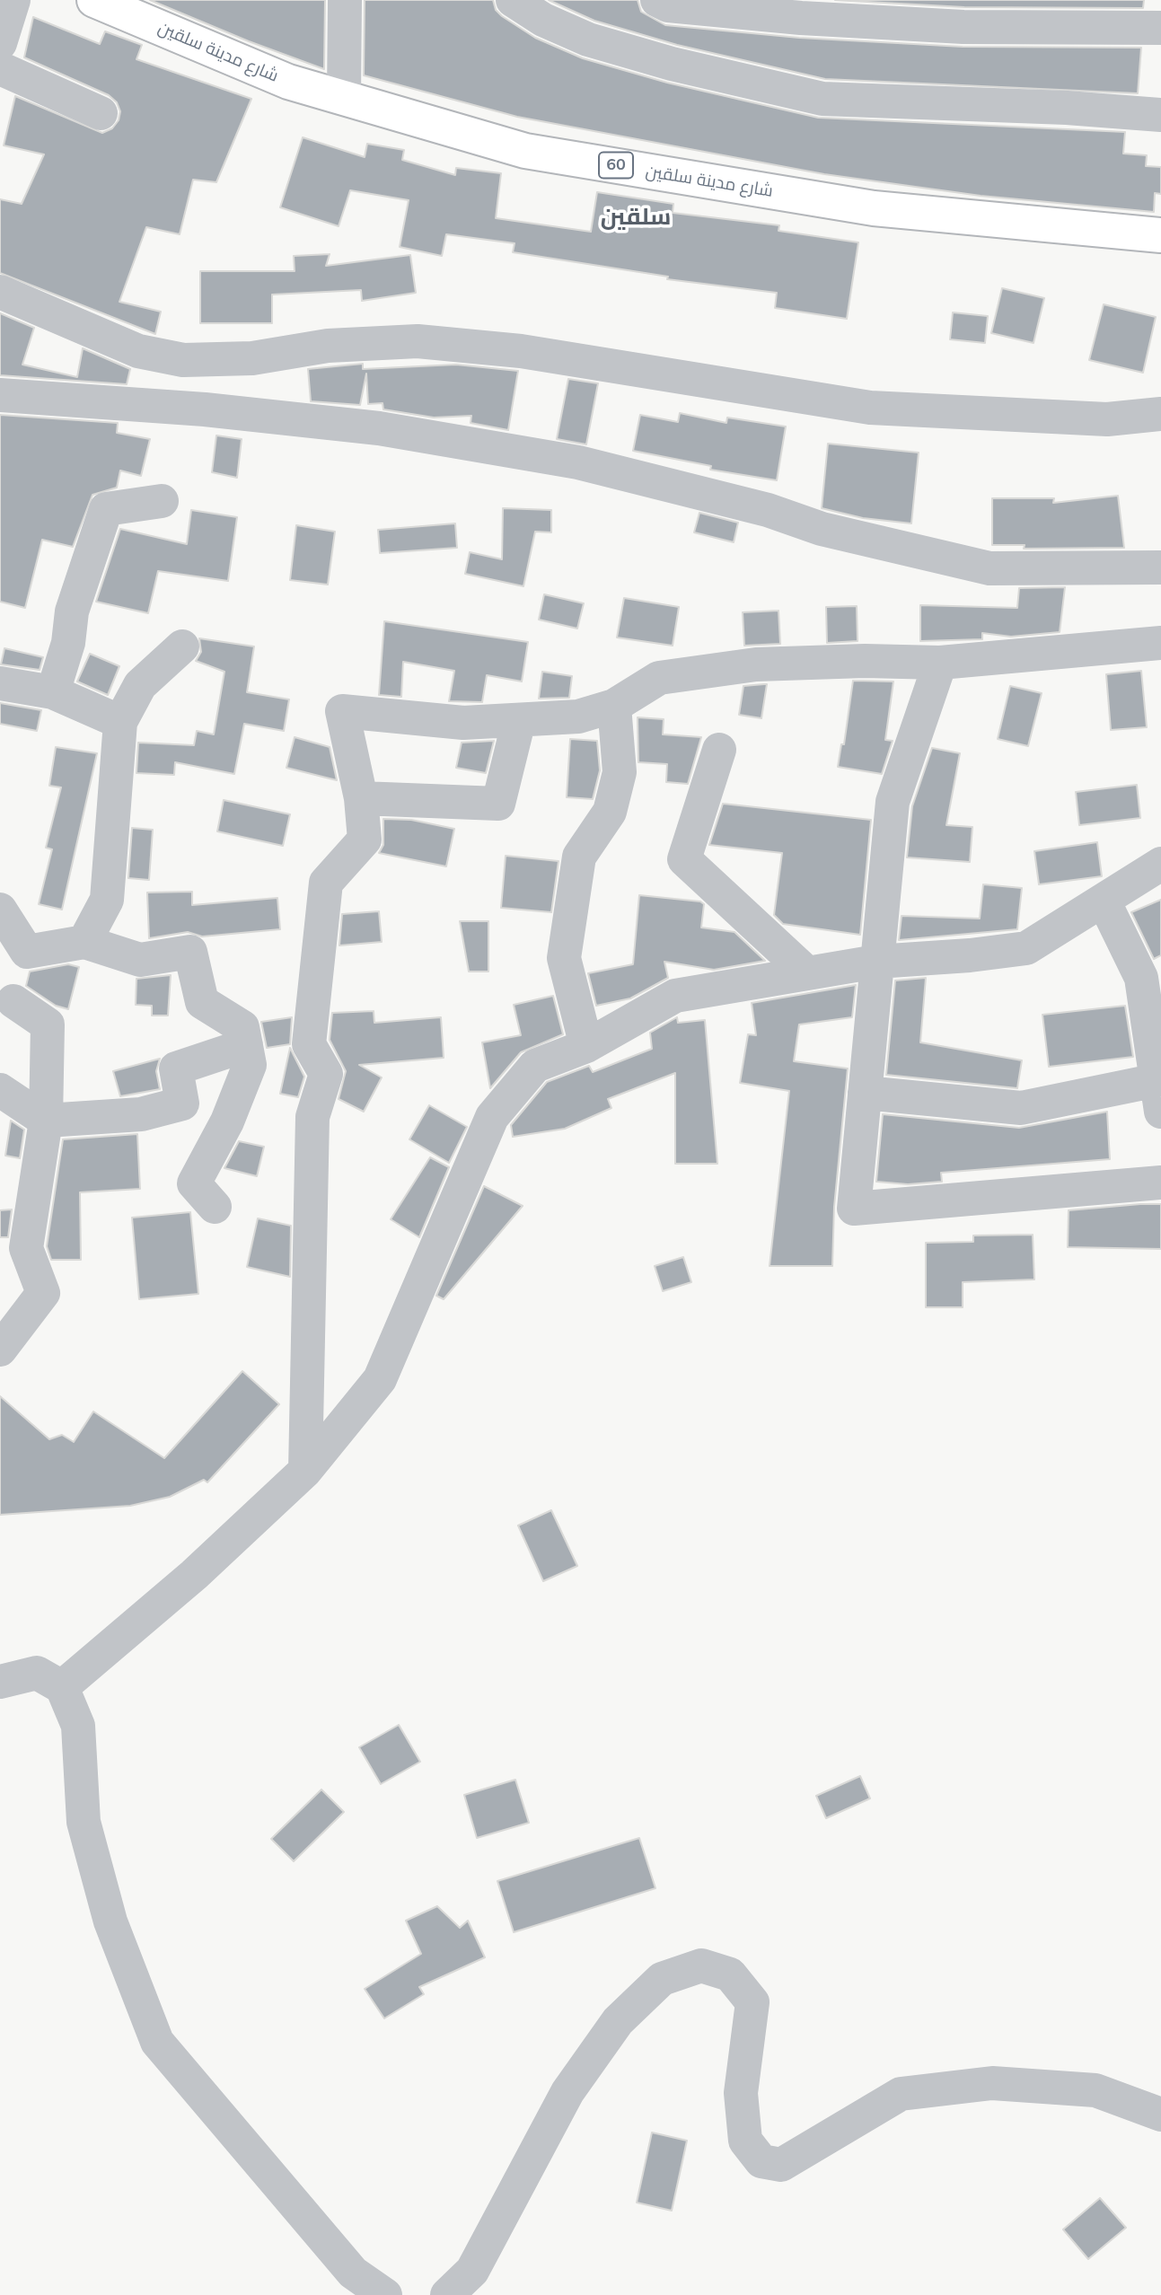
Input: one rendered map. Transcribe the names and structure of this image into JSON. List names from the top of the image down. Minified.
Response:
{"streets":{"main road":["شارع مدينة سلقين","60"]},"districts":["سلقين"]}
